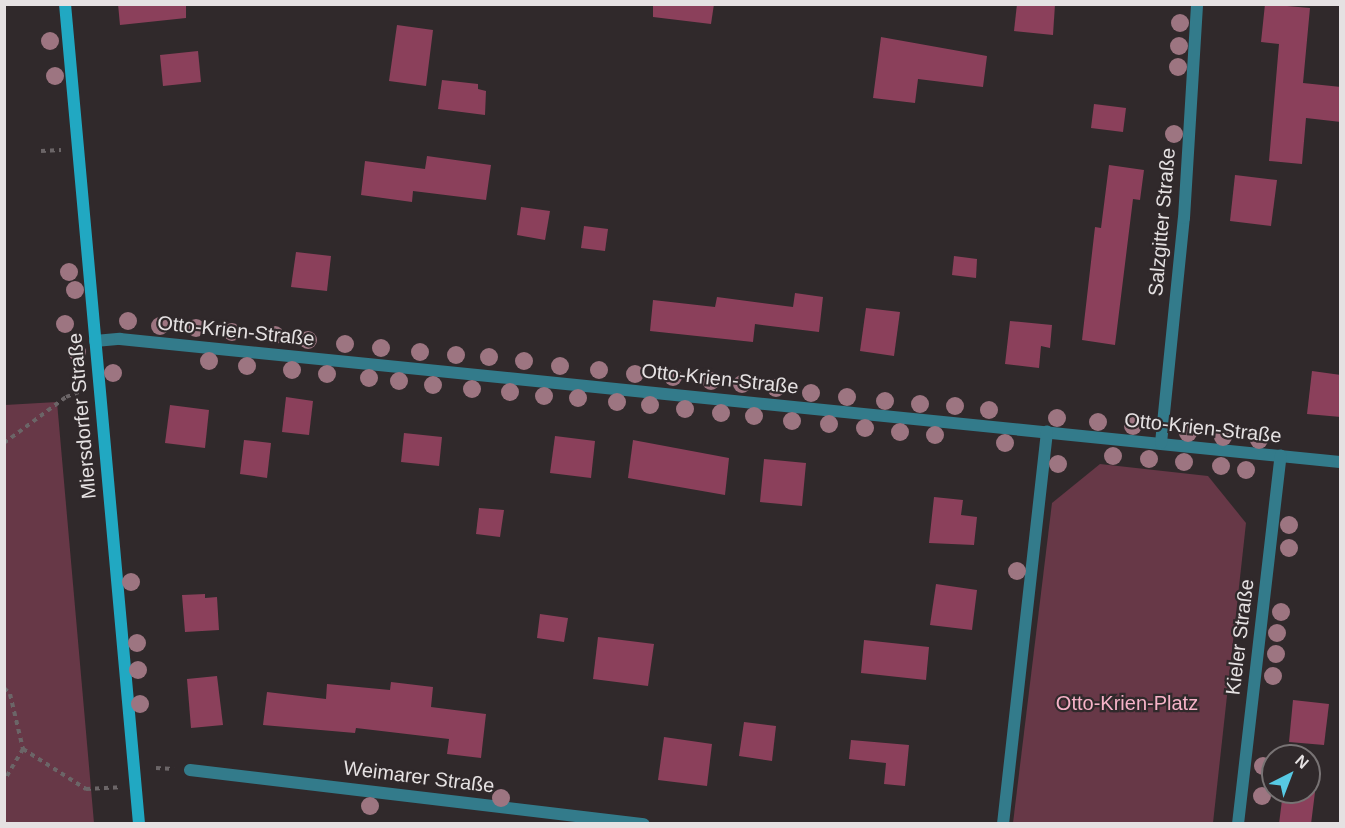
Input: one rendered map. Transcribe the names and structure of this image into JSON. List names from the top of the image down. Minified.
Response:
{"streets":{"street":["Salzgitter Straße","Otto-Krien-Straße","Miersdorfer Straße","Kieler Straße","Weimarer Straße"]},"crossings":[["Salzgitter Straße","Otto-Krien-Straße"],["Otto-Krien-Straße","Miersdorfer Straße"],["Otto-Krien-Straße","Kieler Straße"]],"parks":["Otto-Krien-Platz"],"north":"top right"}
